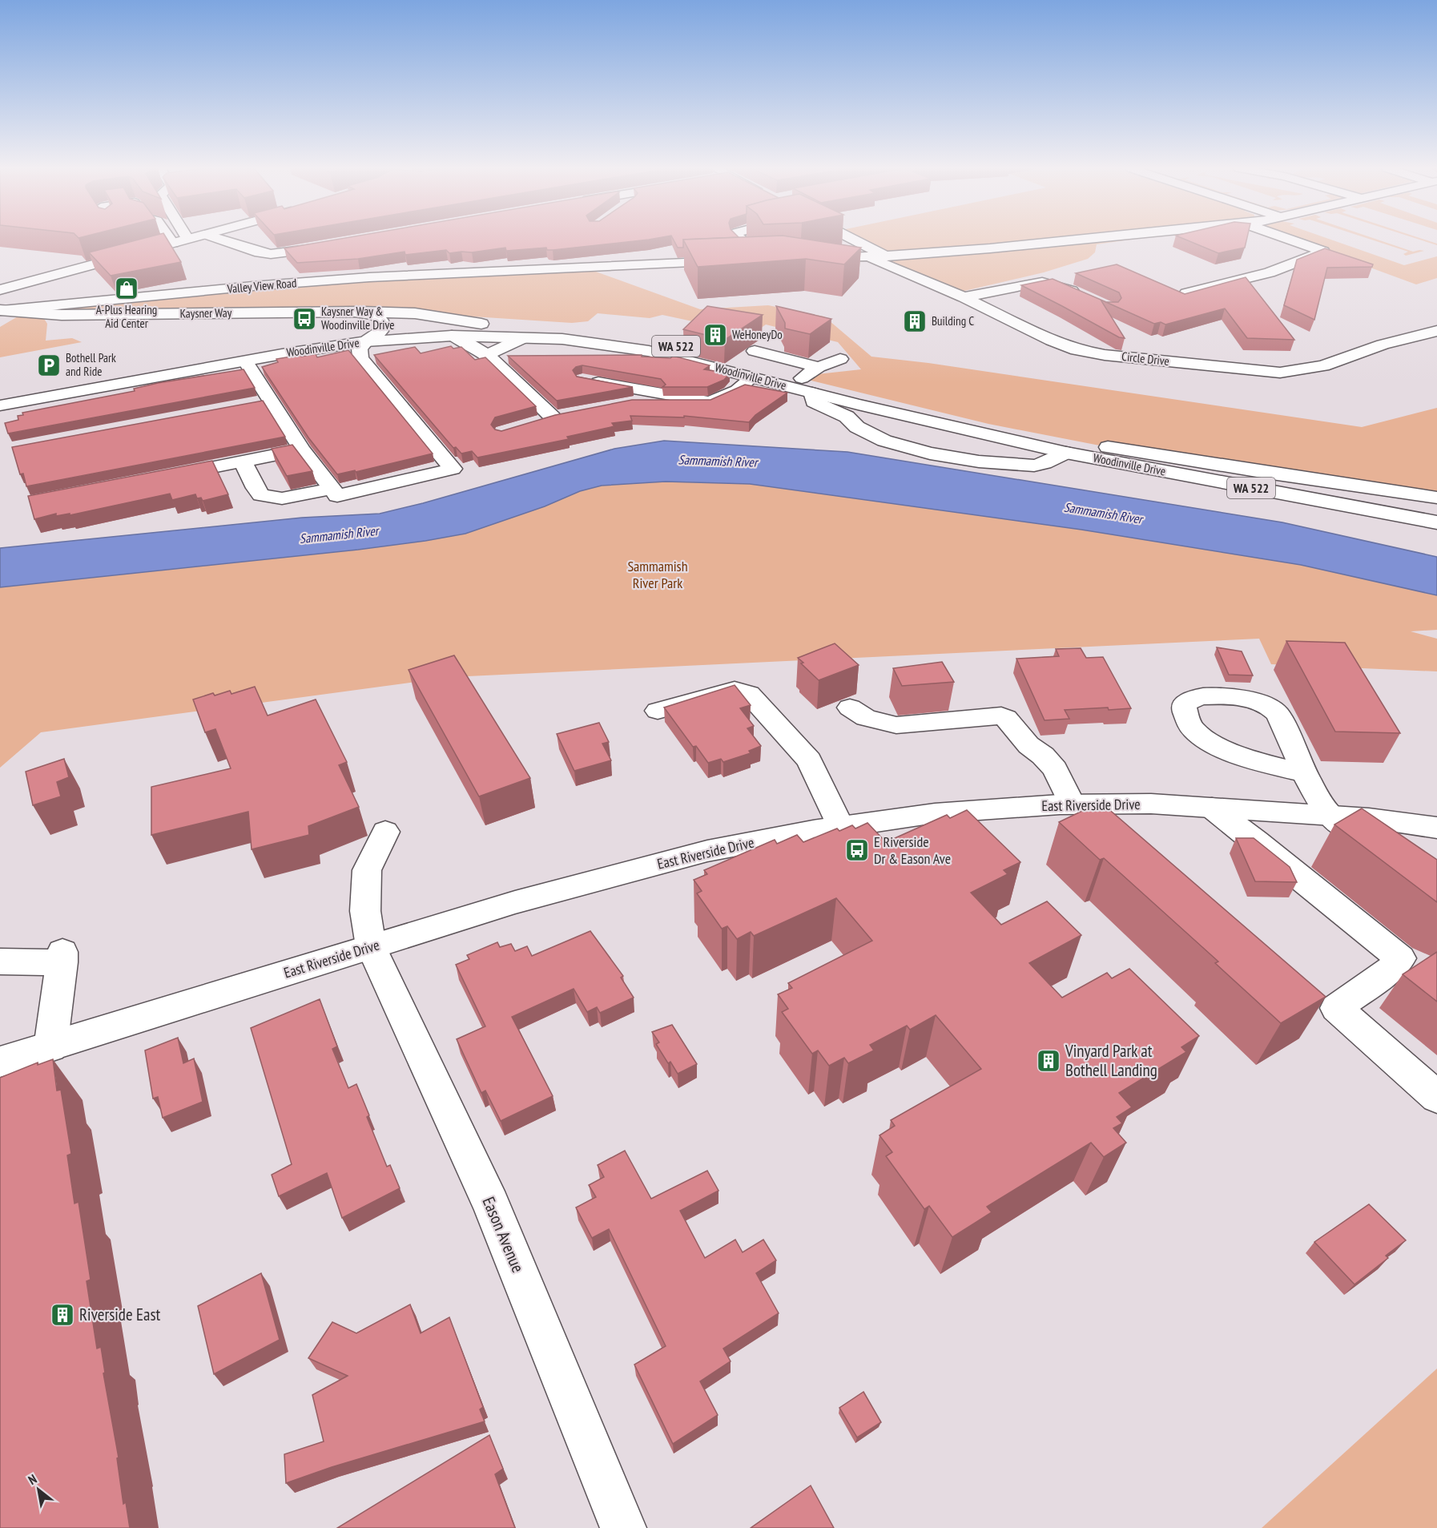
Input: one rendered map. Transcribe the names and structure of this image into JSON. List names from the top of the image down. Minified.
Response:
{"streets":{"main road":["Valley View Road","Kaysner Way","WA 522","Woodinville Drive","Circle Drive","East Riverside Drive","Eason Avenue"]},"crossings":[["Valley View Road","Kaysner Way"],["Kaysner Way","Woodinville Drive"],["East Riverside Drive","Eason Avenue"]],"water":["Sammamish River"],"parks":["Sammamish River Park"],"places":{"shop":["A-Plus Hearing Aid Center"],"bus stop":["Kaysner Way & Woodinville Drive","E Riverside Dr & Eason Ave"],"building":["Building C","WeHoneyDo","Vinyard Park at Bothell Landing","Riverside East"],"parking":["Bothell Park and Ride"]},"north":"top left"}
